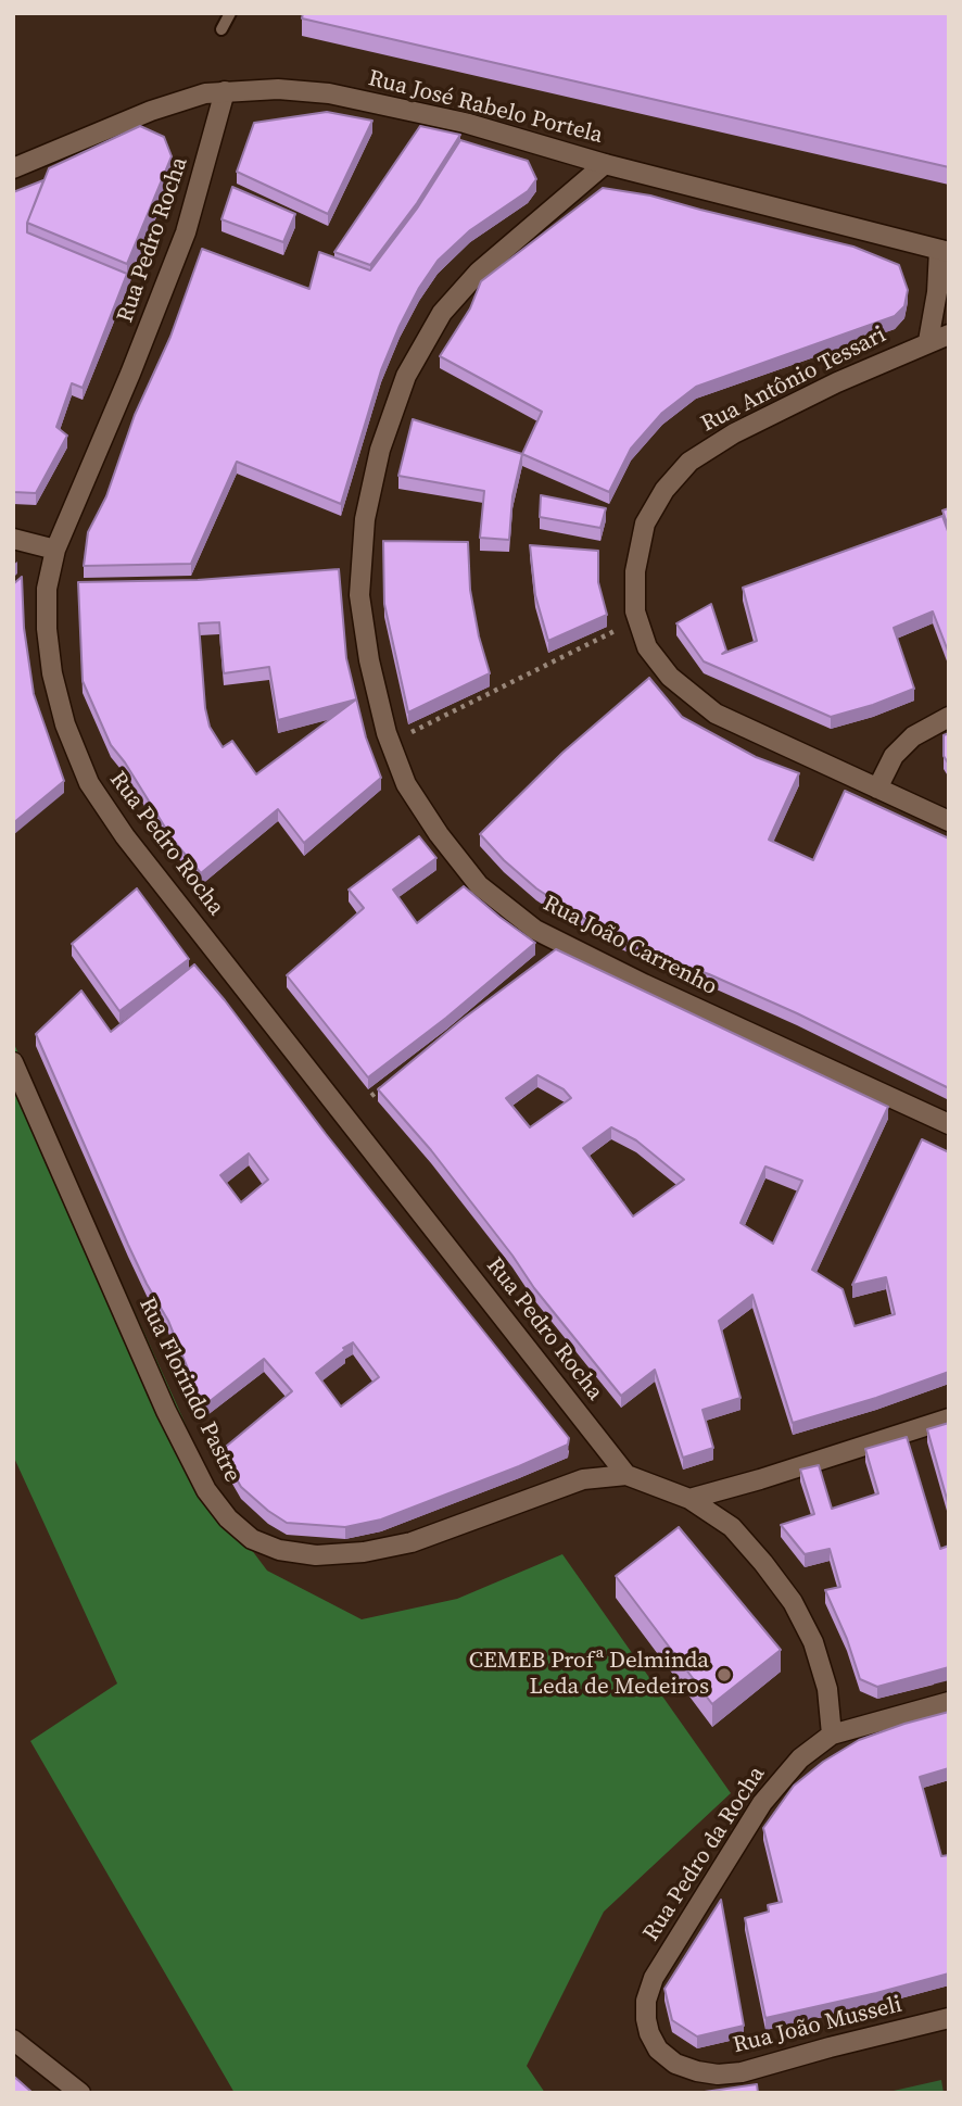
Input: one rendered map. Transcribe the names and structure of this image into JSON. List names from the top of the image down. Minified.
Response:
{"streets":{"street":["Rua José Rabelo Portela","Rua Pedro Rocha","Rua Antônio Tessari","Rua João Carrenho","Rua Florindo Pastre","Rua Pedro da Rocha","Rua João Musseli"]},"crossings":[["Rua José Rabelo Portela","Rua Pedro Rocha"],["Rua José Rabelo Portela","Rua João Carrenho"],["Rua Pedro Rocha","Rua Florindo Pastre"],["Rua Pedro da Rocha","Rua João Musseli"]],"places":["CEMEB Profª Delminda Leda de Medeiros"]}
